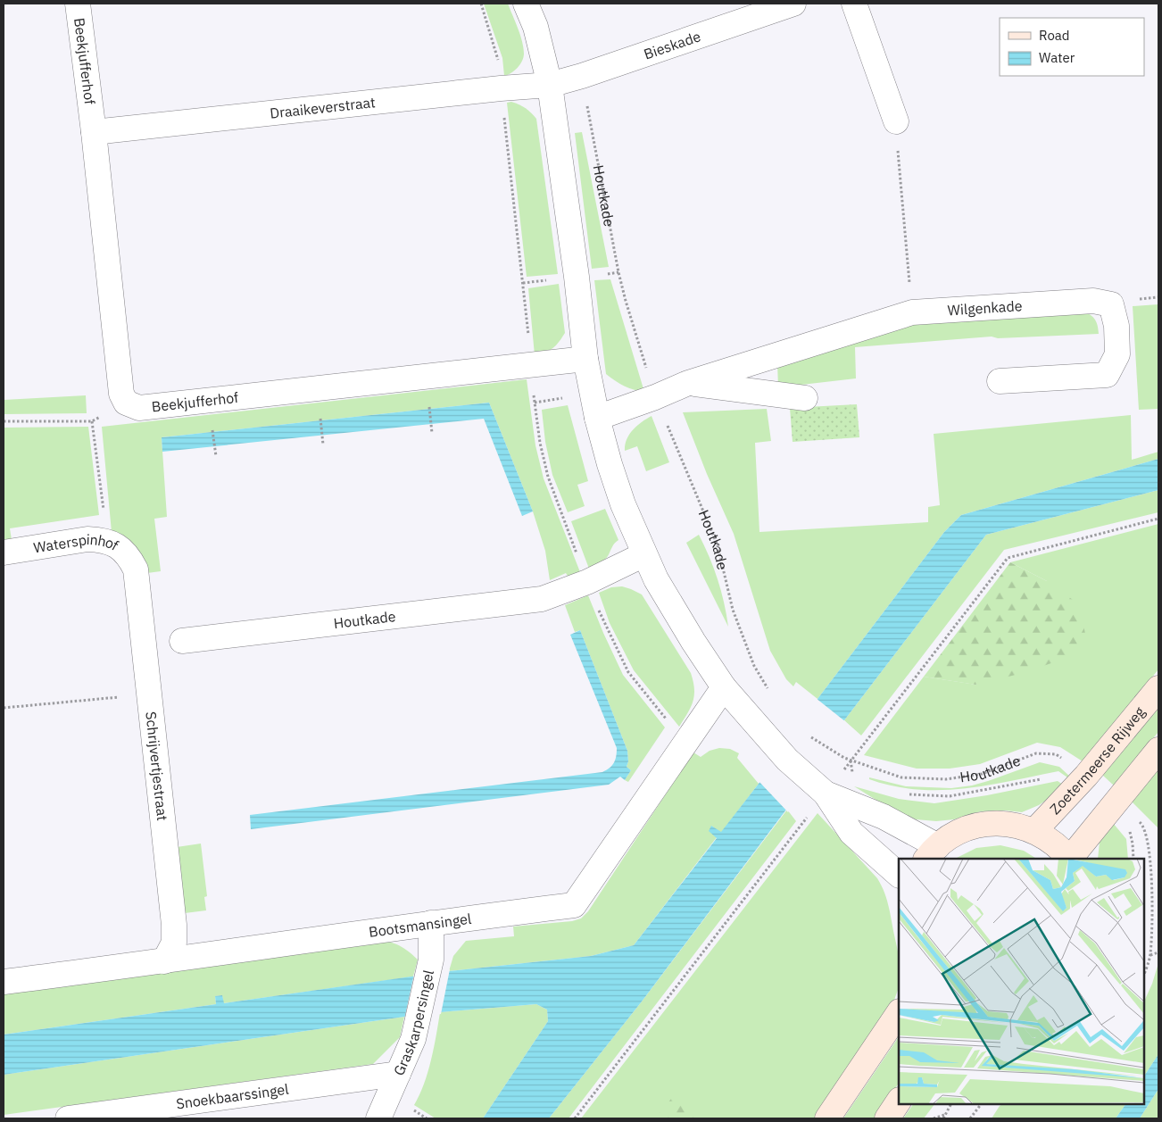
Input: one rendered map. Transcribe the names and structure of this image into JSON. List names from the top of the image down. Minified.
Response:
{"streets":{"main road":["Zoetermeerse Rijweg"],"street":["Bieskade","Beekjufferhof","Draaikeverstraat","Houtkade","Wilgenkade","Waterspinhof","Schrijvertjestraat","Bootsmansingel","Graskarpersingel","Snoekbaarssingel"]},"crossings":[["Bieskade","Draaikeverstraat"],["Bieskade","Houtkade"],["Beekjufferhof","Draaikeverstraat"],["Houtkade","Wilgenkade"],["Houtkade","Zoetermeerse Rijweg"],["Waterspinhof","Schrijvertjestraat"],["Schrijvertjestraat","Bootsmansingel"],["Bootsmansingel","Graskarpersingel"],["Graskarpersingel","Snoekbaarssingel"]],"legend":["Road","Water"]}
